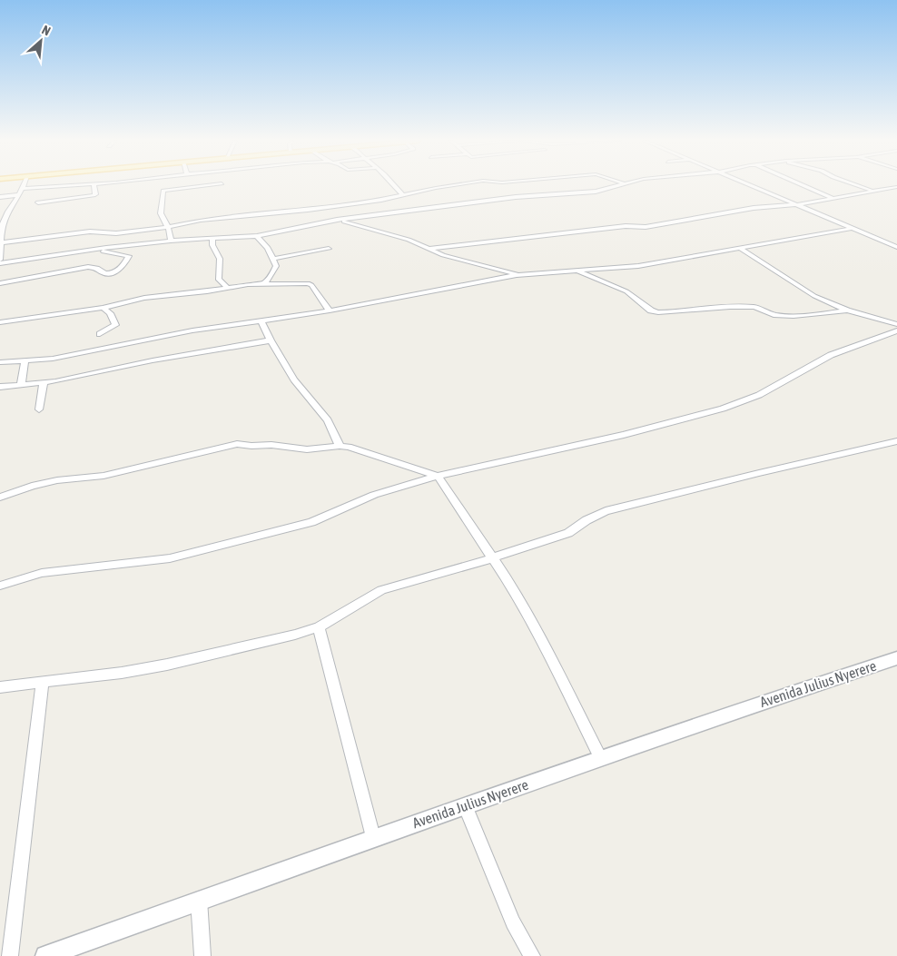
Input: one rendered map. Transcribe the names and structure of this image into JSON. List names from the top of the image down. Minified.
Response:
{"streets":{"street":["Avenida Julius Nyerere"]},"north":"top right"}
